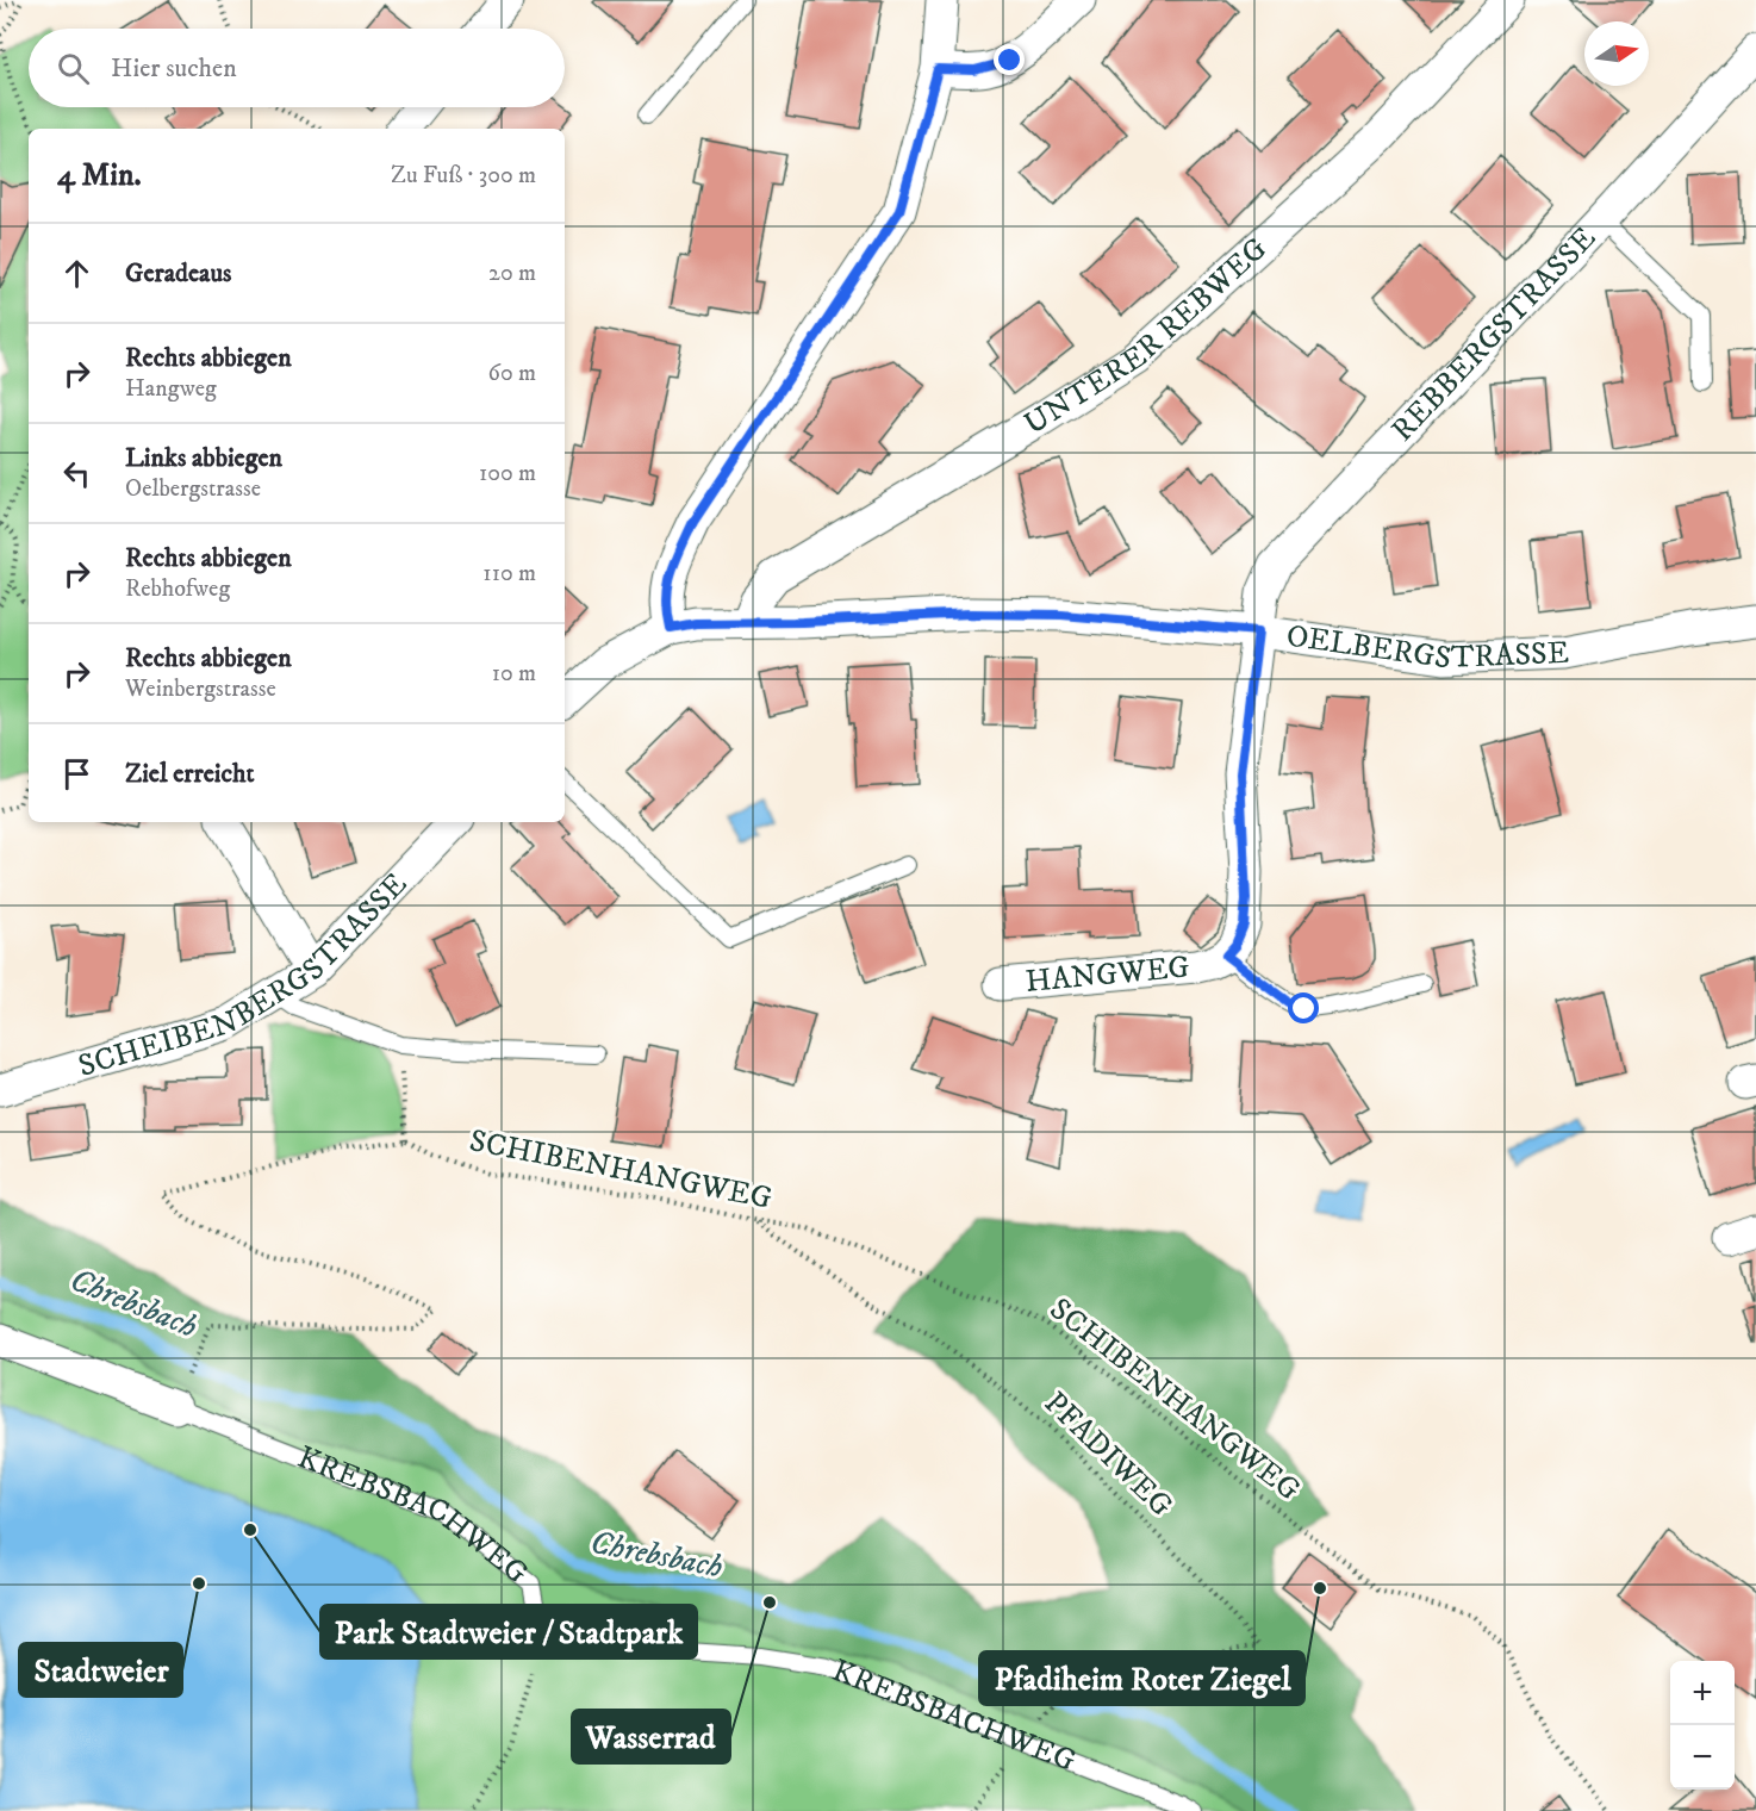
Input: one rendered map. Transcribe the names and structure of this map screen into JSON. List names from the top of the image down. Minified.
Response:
{"streets":{"street":["UNTERER REBWEG","REBBERGSTRASSE","OELBERGSTRASSE","SCHEIBENBERGSTRASSE","HANGWEG","KREBSBACHWEG"],"path":["SCHIBENHANGWEG","PFADIWEG"]},"crossings":[["UNTERER REBWEG","OELBERGSTRASSE"],["REBBERGSTRASSE","OELBERGSTRASSE"],["REBBERGSTRASSE","HANGWEG"],["OELBERGSTRASSE","HANGWEG"],["SCHIBENHANGWEG","PFADIWEG"]],"water":["Chrebsbach"],"places":["Park Stadtweier / Stadtpark","Stadtweier","Pfadiheim Roter Ziegel","Wasserrad"],"north":"right","page":{"search":"Hier suchen","heading":["4 Min.","Zu Fuß · 300 m"],"list":[["Geradeaus","20 m"],["Rechts abbiegen","Hangweg","60 m"],["Links abbiegen","Oelbergstrasse","100 m"],["Rechts abbiegen","Rebhofweg","110 m"],["Rechts abbiegen","Weinbergstrasse","10 m"],"Ziel erreicht"],"map_buttons":["+","−"]}}
